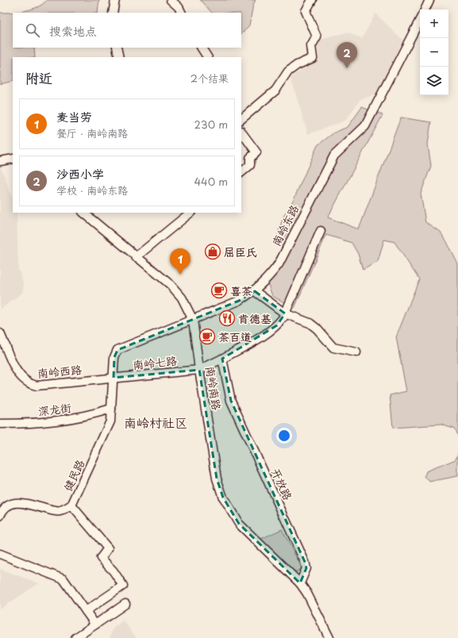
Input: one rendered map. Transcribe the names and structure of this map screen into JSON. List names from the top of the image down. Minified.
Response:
{"streets":{"street":["南岭东路","南岭七路","南岭西路","南岭南路","深龙街","健民路","开放路"]},"crossings":[["南岭东路","南岭七路"],["南岭东路","南岭西路"],["南岭东路","南岭南路"],["南岭东路","健民路"],["南岭七路","南岭西路"],["南岭七路","南岭南路"],["南岭七路","健民路"],["南岭西路","健民路"],["南岭南路","开放路"],["深龙街","健民路"]],"districts":["南岭村社区"],"places":{"shop":["屈臣氏"],"cafe":["喜茶","茶百道"],"restaurant":["肯德基"]},"page":{"map_buttons":["+","−"],"search":"搜索地点","pins":["2","1"],"heading":["附近","2个结果"],"list":[{"mark":"1","name":"麦当劳","note":"餐厅 · 南岭南路","value":"230 m"},{"mark":"2","name":"沙西小学","note":"学校 · 南岭东路","value":"440 m"}]}}
